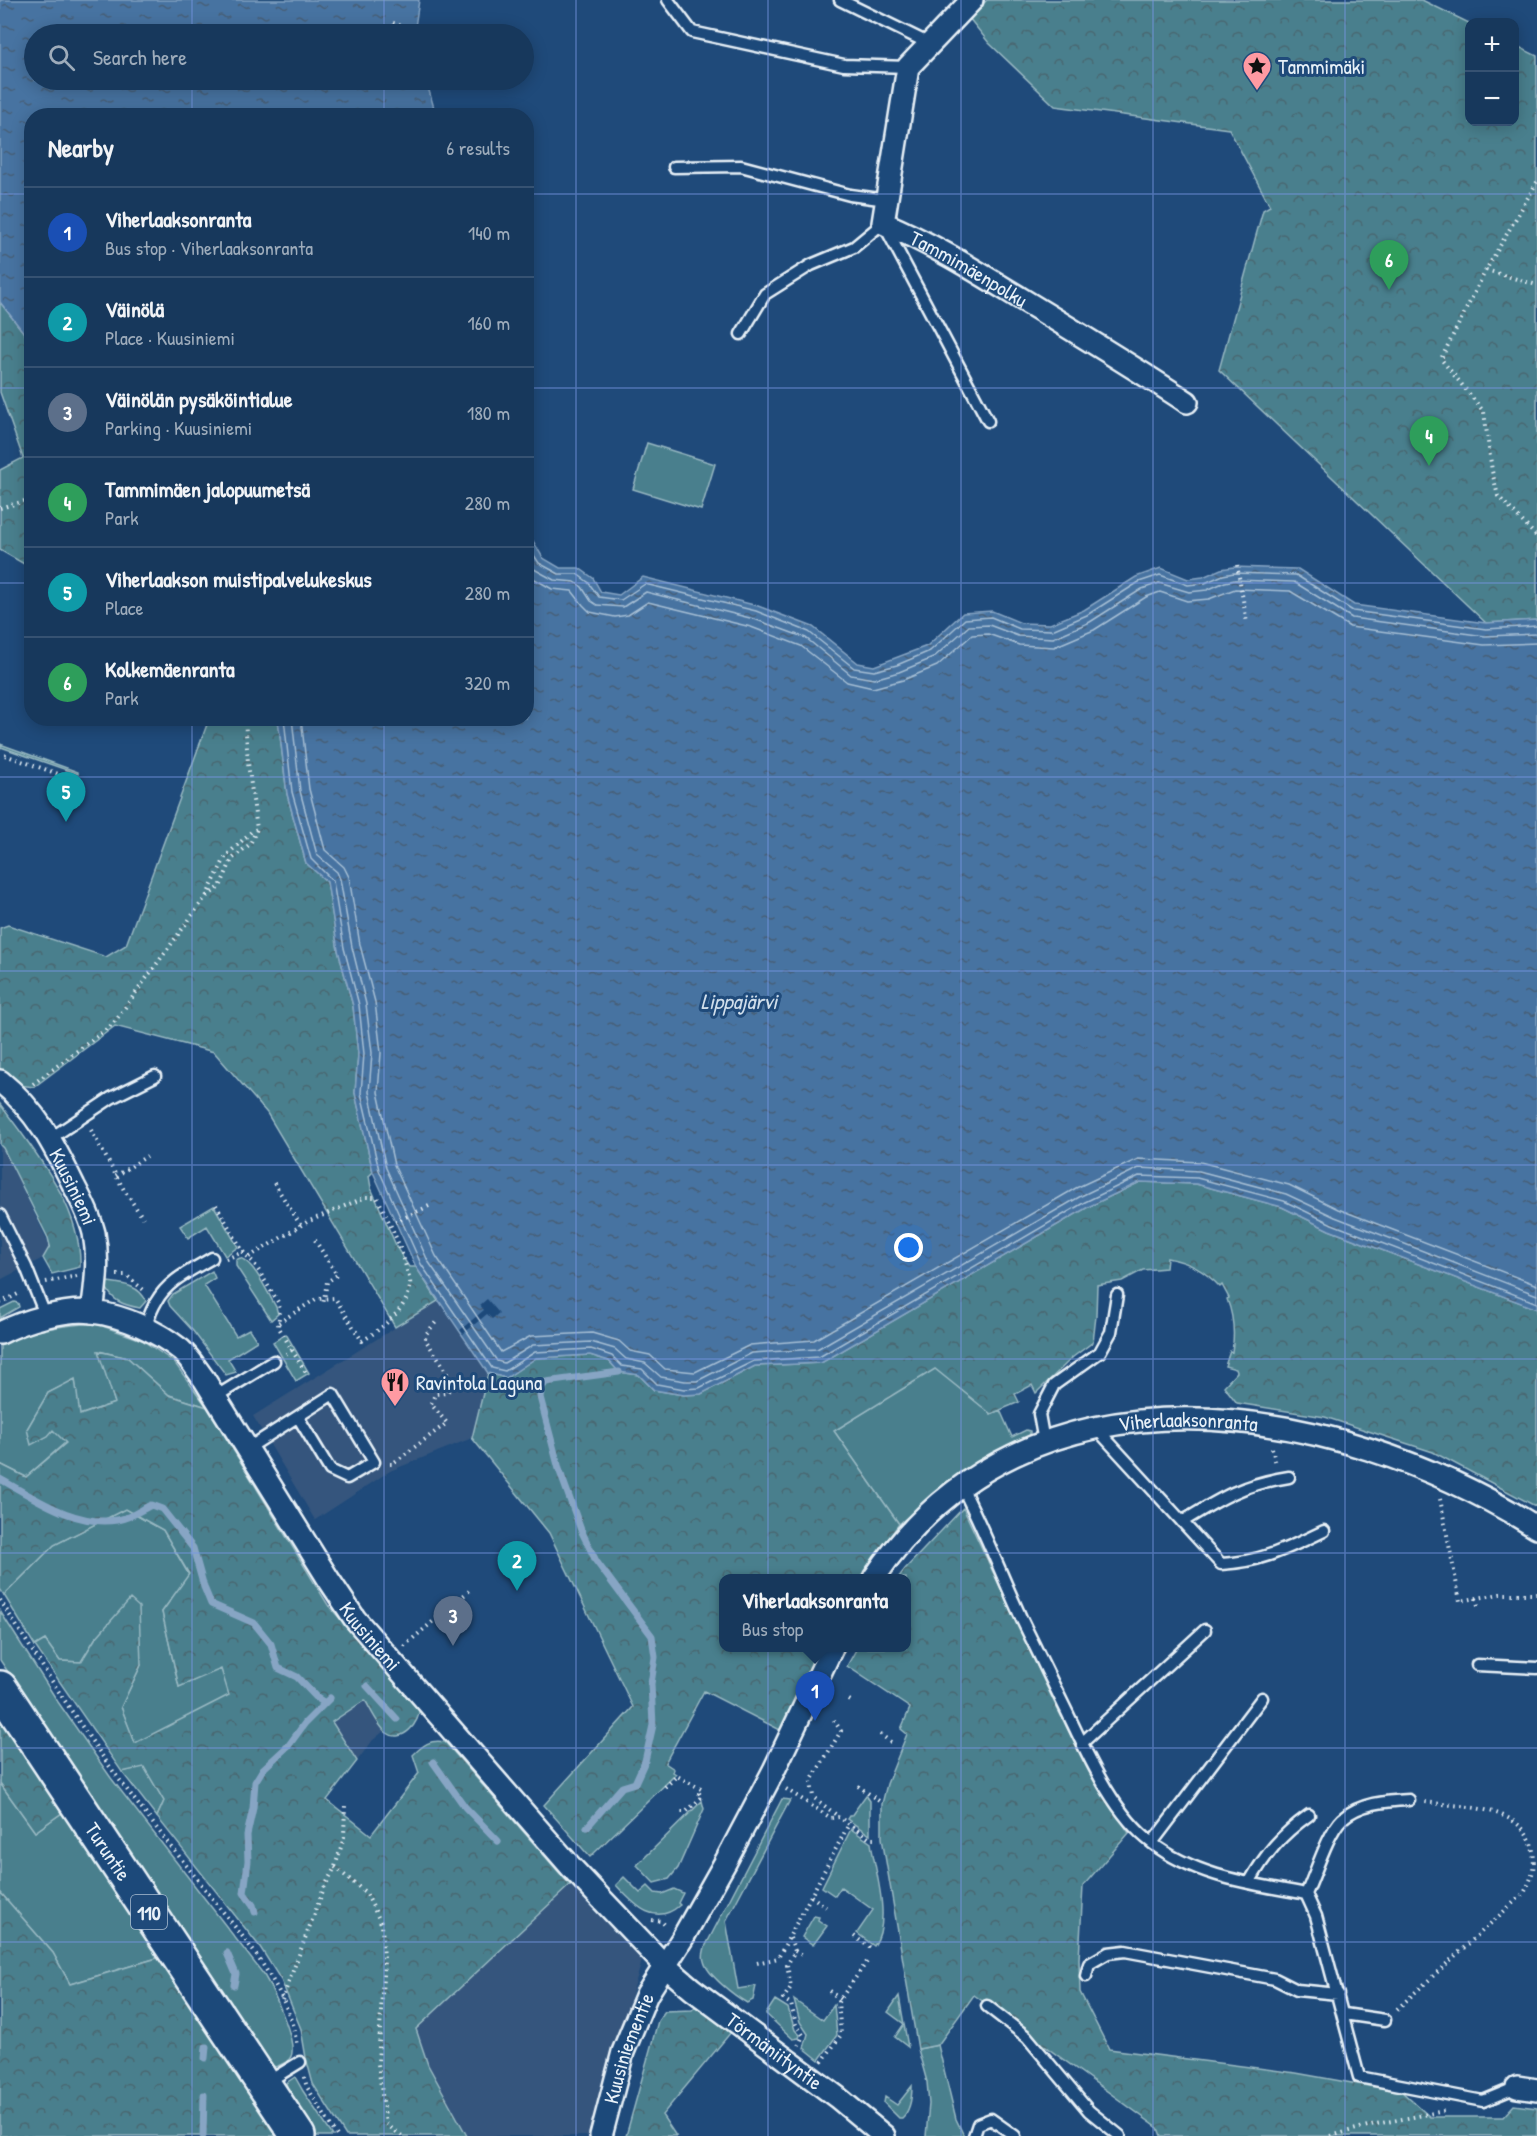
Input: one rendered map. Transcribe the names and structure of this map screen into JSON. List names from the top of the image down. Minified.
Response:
{"streets":{"main road":["Turuntie","110"],"street":["Tammimäenpolku","Kuusiniemi","Viherlaaksonranta","Kuusiniementie","Törmäniityntie"]},"crossings":[["Kuusiniemi","Kuusiniementie"],["Kuusiniemi","Törmäniityntie"],["Kuusiniementie","Törmäniityntie"]],"water":["Lippajärvi"],"places":{"place":["Tammimäki"],"restaurant":["Ravintola Laguna"]},"page":{"map_buttons":["+","−"],"search":"Search here","heading":["Nearby","6 results"],"list":[{"mark":"1","name":"Viherlaaksonranta","note":"Bus stop · Viherlaaksonranta","value":"140 m"},{"mark":"2","name":"Väinölä","note":"Place · Kuusiniemi","value":"160 m"},{"mark":"3","name":"Väinölän pysäköintialue","note":"Parking · Kuusiniemi","value":"180 m"},{"mark":"4","name":"Tammimäen jalopuumetsä","note":"Park","value":"280 m"},{"mark":"5","name":"Viherlaakson muistipalvelukeskus","note":"Place","value":"280 m"},{"mark":"6","name":"Kolkemäenranta","note":"Park","value":"320 m"}],"pins":["6","4","5","2","3","1"],"popup":["Viherlaaksonranta","Bus stop"]}}
